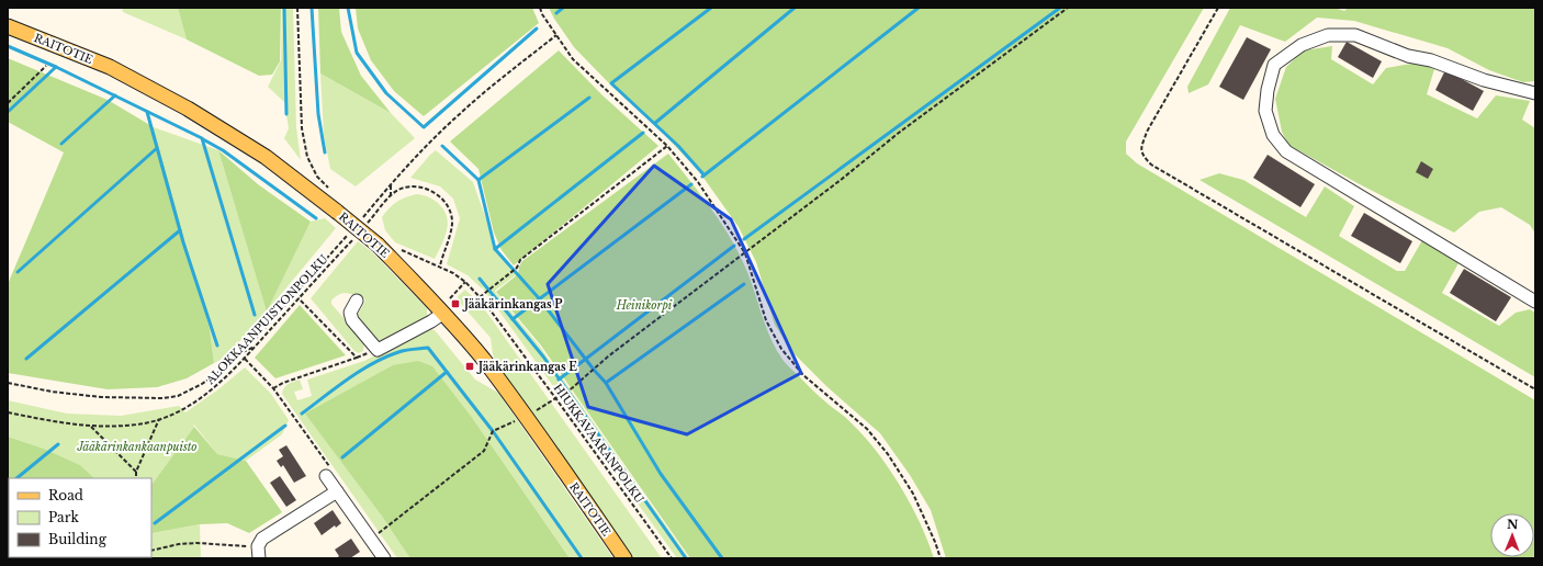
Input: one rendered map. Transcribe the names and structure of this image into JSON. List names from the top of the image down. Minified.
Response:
{"streets":{"main road":["RAITOTIE"],"path":["ALOKKAANPUISTONPOLKU","HIUKKAVAARANPOLKU"]},"parks":["Heinikorpi","Jääkärinkankaanpuisto"],"places":{"transit":["Jääkärinkangas P","Jääkärinkangas E"]},"legend":["Road","Park","Building"],"north":"top"}
